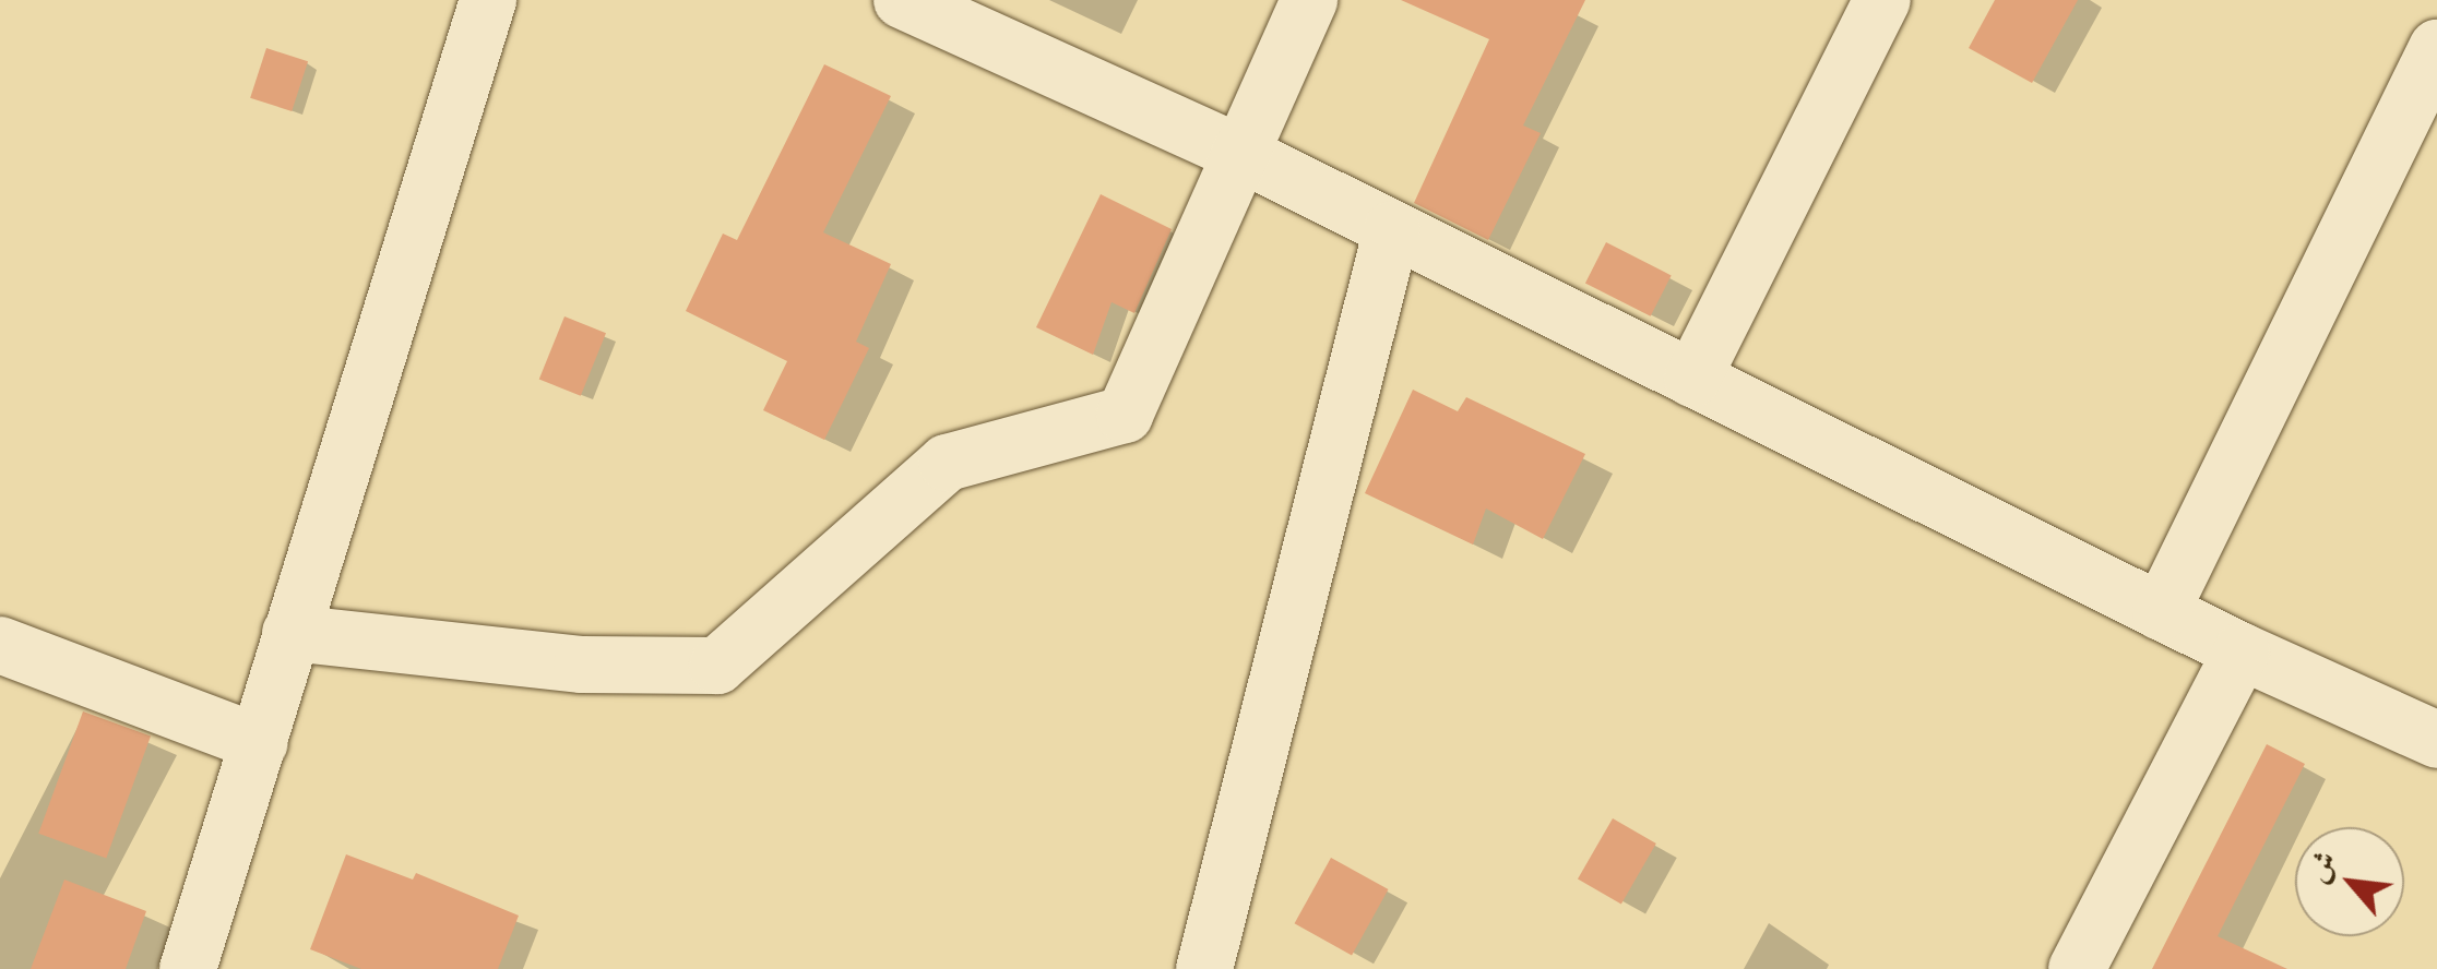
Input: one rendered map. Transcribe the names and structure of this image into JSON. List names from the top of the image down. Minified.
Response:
{"north":"top left"}
